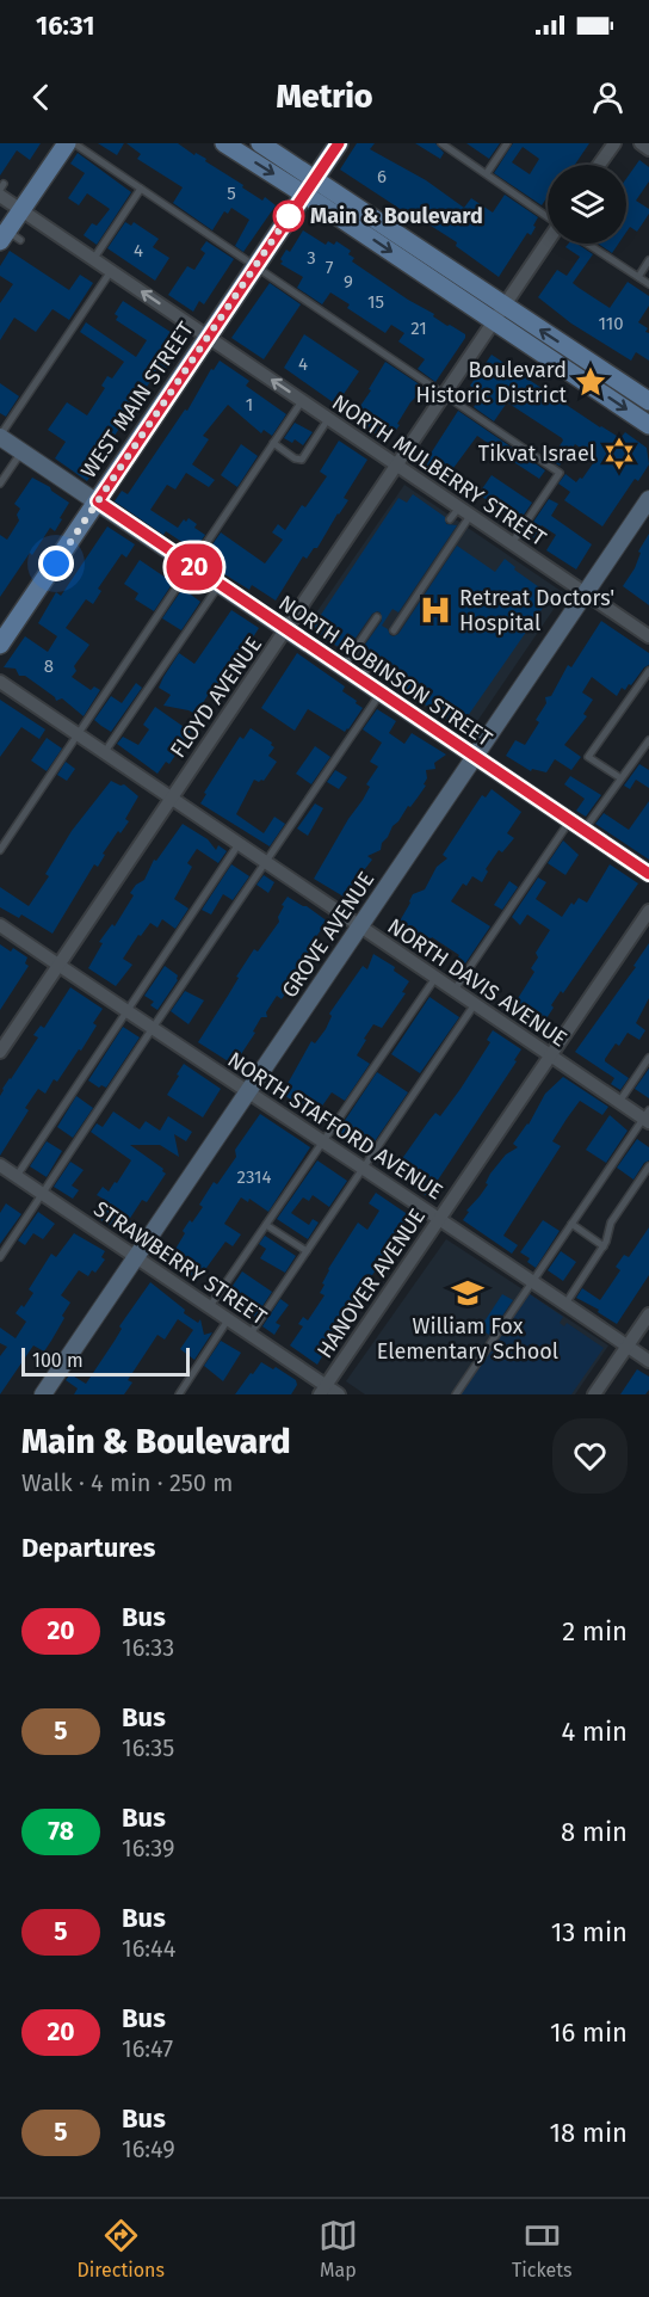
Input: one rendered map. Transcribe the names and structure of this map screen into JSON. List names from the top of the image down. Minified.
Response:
{"streets":{"main road":["WEST MAIN STREET"],"street":["NORTH MULBERRY STREET","NORTH ROBINSON STREET","FLOYD AVENUE","GROVE AVENUE","NORTH DAVIS AVENUE","NORTH STAFFORD AVENUE","STRAWBERRY STREET","HANOVER AVENUE"]},"crossings":[["WEST MAIN STREET","NORTH MULBERRY STREET"],["WEST MAIN STREET","NORTH ROBINSON STREET"],["NORTH MULBERRY STREET","FLOYD AVENUE"],["NORTH MULBERRY STREET","GROVE AVENUE"],["NORTH ROBINSON STREET","FLOYD AVENUE"],["NORTH ROBINSON STREET","GROVE AVENUE"],["FLOYD AVENUE","NORTH DAVIS AVENUE"],["FLOYD AVENUE","NORTH STAFFORD AVENUE"],["GROVE AVENUE","NORTH DAVIS AVENUE"],["GROVE AVENUE","NORTH STAFFORD AVENUE"],["GROVE AVENUE","STRAWBERRY STREET"],["NORTH DAVIS AVENUE","HANOVER AVENUE"],["NORTH STAFFORD AVENUE","HANOVER AVENUE"],["STRAWBERRY STREET","HANOVER AVENUE"]],"places":{"other":["Main & Boulevard"],"place":["Boulevard Historic District"],"synagogue":["Tikvat Israel"],"hospital":["Retreat Doctors' Hospital"],"school or university":["William Fox Elementary School"]},"lines":["bus line 20"],"house_numbers":["6","5","4","3","7","9","15","110","21","4","1","8","2314"],"scale_bar":"100 m","page":{"status":"16:31","header":"Metrio","on_map":"20","scale":"100 m","heading":[["Main & Boulevard","Walk · 4 min · 250 m"],"Departures"],"list":[{"mark":"20","name":"Bus","note":"16:33","value":"2 min"},{"mark":"5","name":"Bus","note":"16:35","value":"4 min"},{"mark":"78","name":"Bus","note":"16:39","value":"8 min"},{"mark":"5","name":"Bus","note":"16:44","value":"13 min"},{"mark":"20","name":"Bus","note":"16:47","value":"16 min"},{"mark":"5","name":"Bus","note":"16:49","value":"18 min"}],"tabs":["Directions","Map","Tickets"]}}
